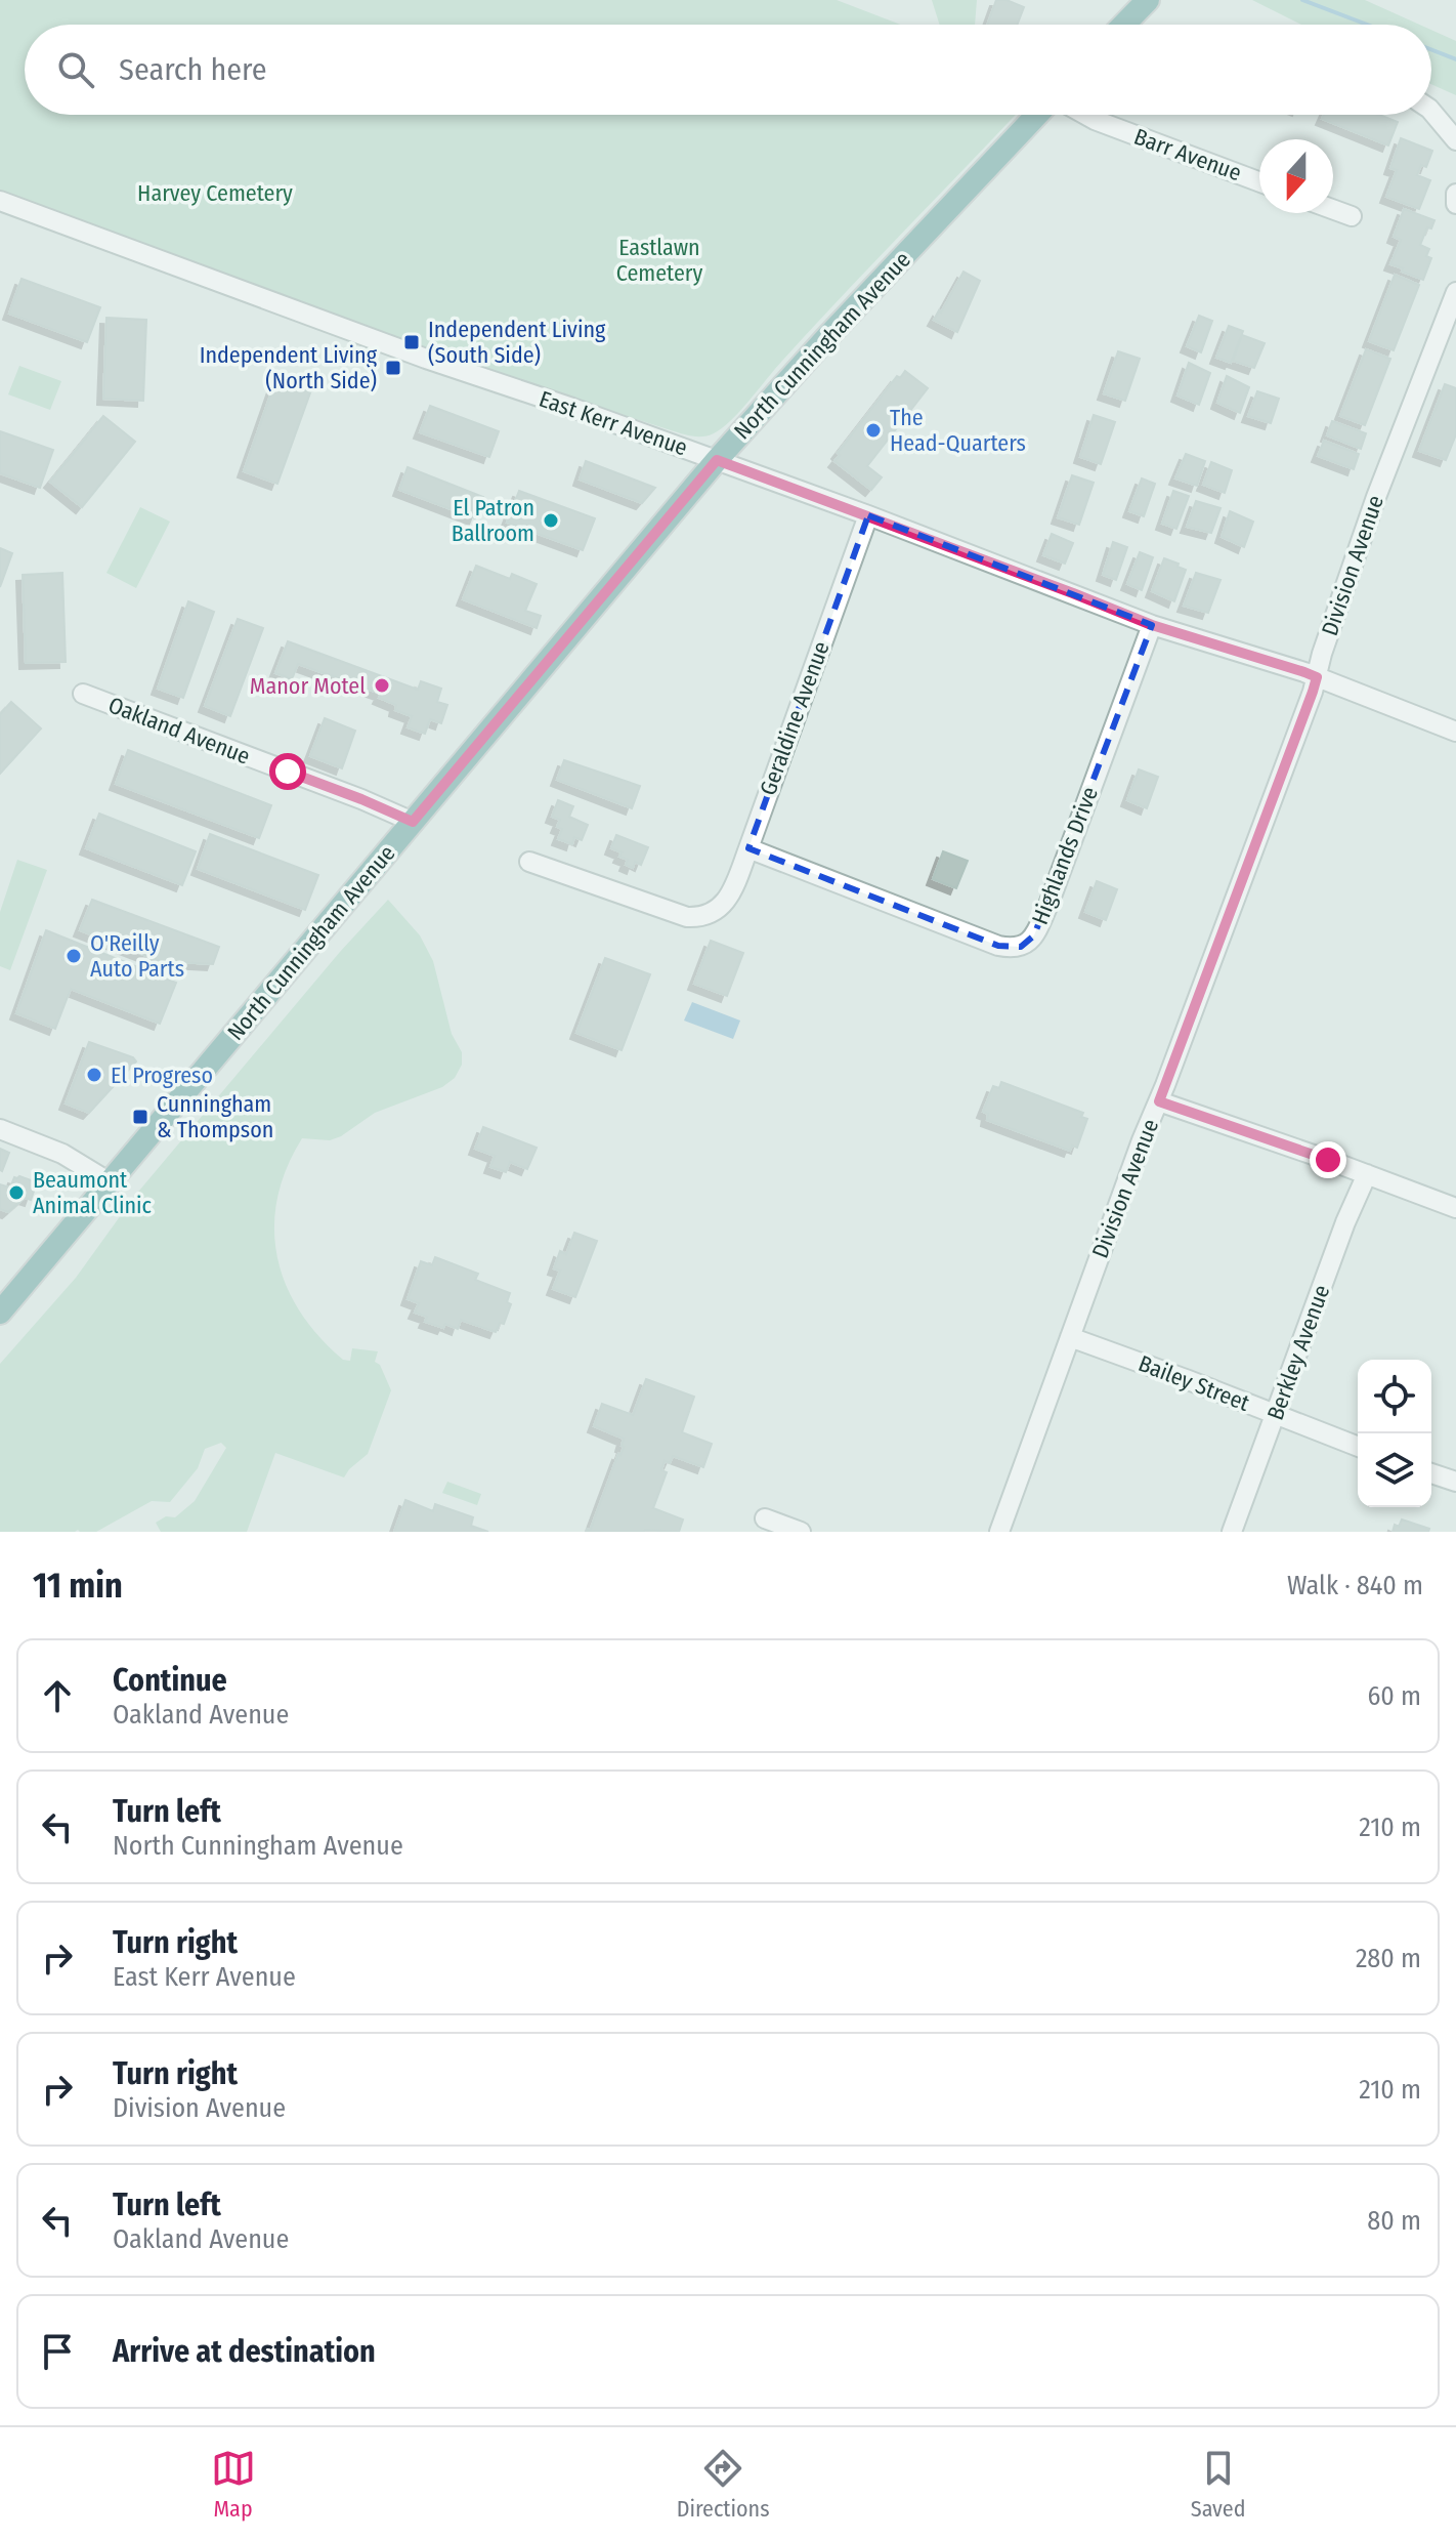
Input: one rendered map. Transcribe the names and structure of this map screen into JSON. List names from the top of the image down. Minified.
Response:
{"streets":{"main road":["North Cunningham Avenue"],"street":["Barr Avenue","East Kerr Avenue","Division Avenue","Geraldine Avenue","Oakland Avenue","Highlands Drive","Berkley Avenue","Bailey Street"]},"crossings":[["North Cunningham Avenue","East Kerr Avenue"],["North Cunningham Avenue","Oakland Avenue"],["East Kerr Avenue","Division Avenue"],["East Kerr Avenue","Geraldine Avenue"],["East Kerr Avenue","Highlands Drive"],["Division Avenue","Bailey Street"],["Geraldine Avenue","Highlands Drive"],["Berkley Avenue","Bailey Street"]],"parks":["Harvey Cemetery","Eastlawn Cemetery"],"places":{"transit":["Independent Living (South Side)","Independent Living (North Side)","Cunningham & Thompson"],"other":["The Head-Quarters","El Patron Ballroom","Manor Motel","O'Reilly Auto Parts","El Progreso","Beaumont Animal Clinic"]},"north":"bottom","page":{"search":"Search here","heading":["11 min","Walk · 840 m"],"list":[["Continue","Oakland Avenue","60 m"],["Turn left","North Cunningham Avenue","210 m"],["Turn right","East Kerr Avenue","280 m"],["Turn right","Division Avenue","210 m"],["Turn left","Oakland Avenue","80 m"],"Arrive at destination"],"nav":["Map","Directions","Saved"]}}
